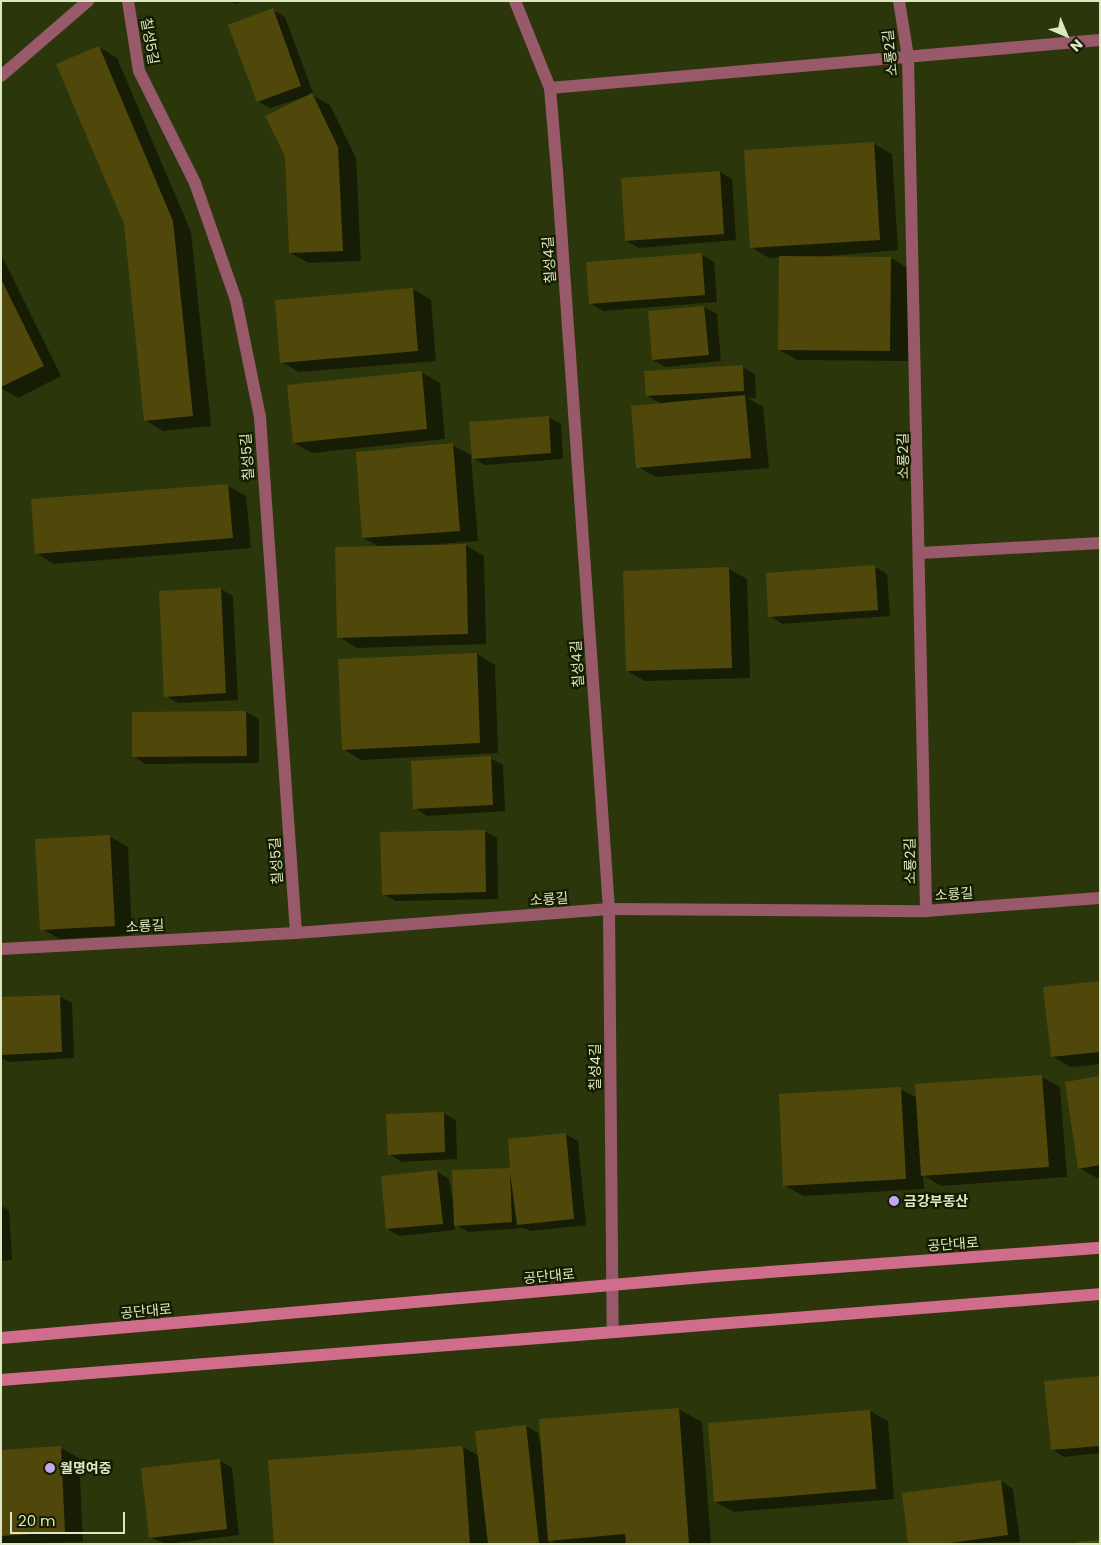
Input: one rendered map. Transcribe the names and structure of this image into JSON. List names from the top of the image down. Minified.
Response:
{"streets":{"street":["칠성5길","소룡2길","칠성4길","소룡길","공단대로"]},"crossings":[["칠성5길","소룡길"],["소룡2길","소룡길"],["칠성4길","소룡길"],["칠성4길","공단대로"]],"places":["금강부동산","월명여중"],"scale_bar":"20 m","north":"bottom right"}
